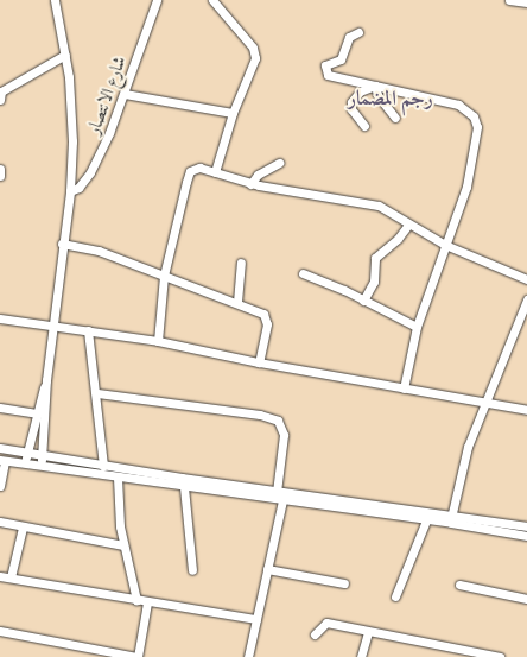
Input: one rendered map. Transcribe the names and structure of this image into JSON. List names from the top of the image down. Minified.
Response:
{"streets":{"street":["شارع الانتصار"]},"districts":["رجم المضمار"]}
